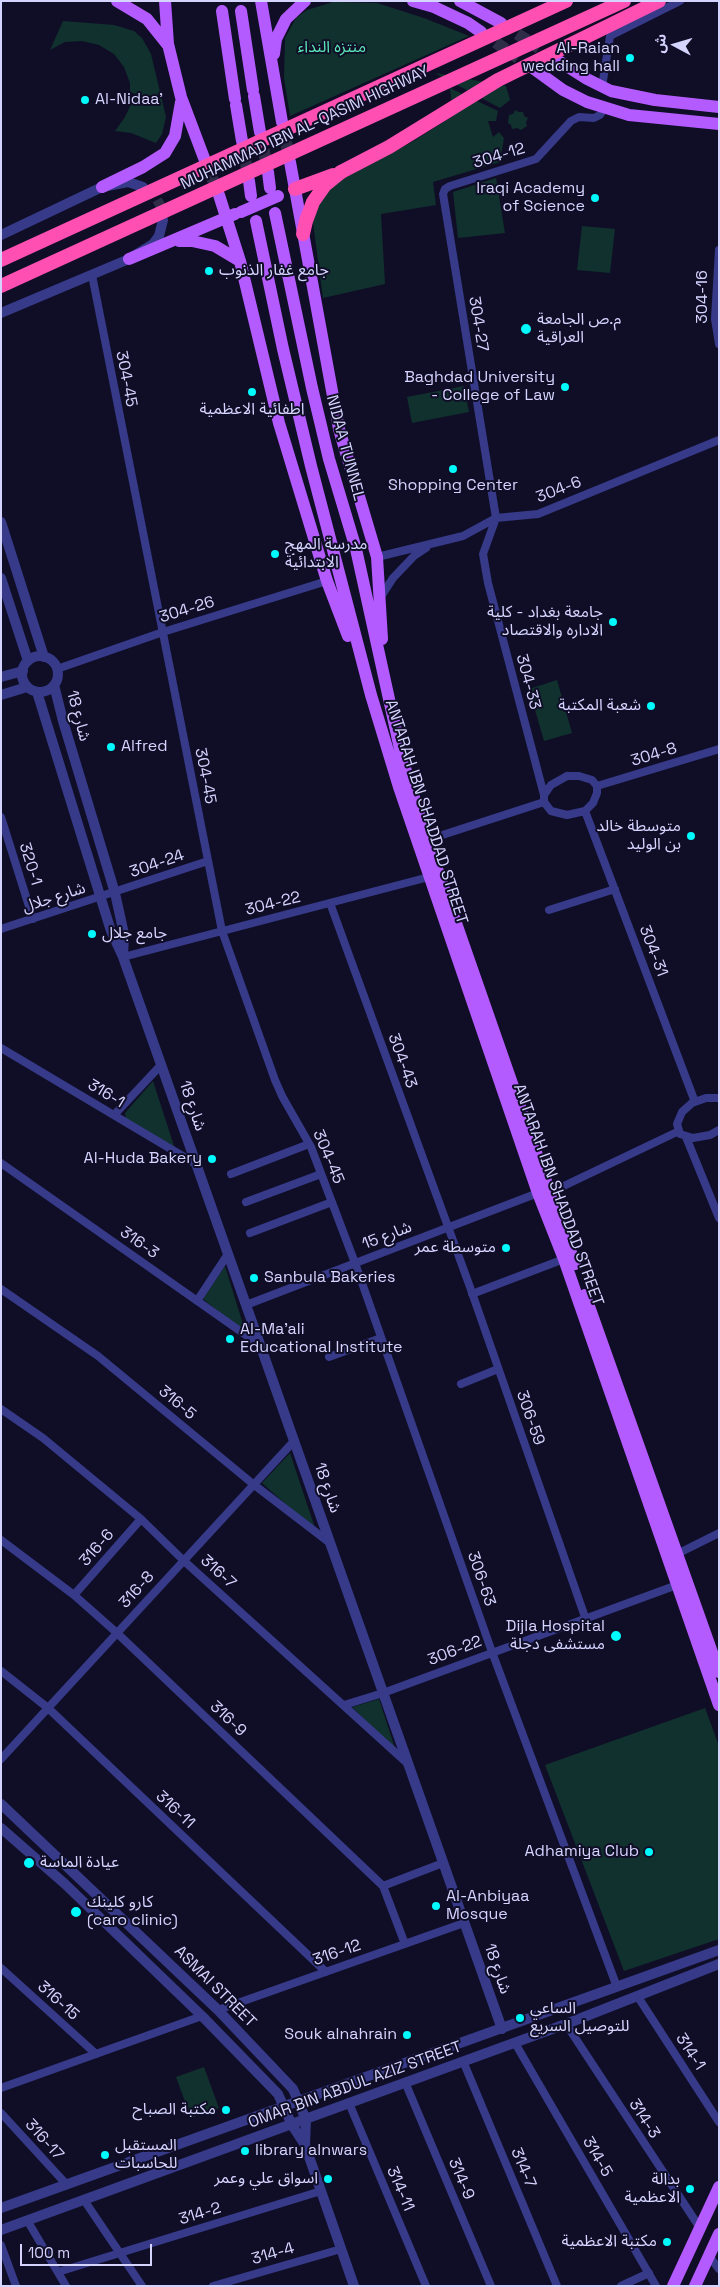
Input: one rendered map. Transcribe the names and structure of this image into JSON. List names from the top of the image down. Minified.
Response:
{"streets":{"highway":["MUHAMMAD IBN AL-QASIM HIGHWAY"],"main road":["NIDAA TUNNEL","ANTARAH IBN SHADDAD STREET"],"street":["304-12","304-16","304-27","304-45","304-6","304-26","304-33","شارع 18","304-8","320-1","304-24","شارع جلال","304-22","304-31","304-43","316-1","شارع 15","316-3","316-5","306-59","316-6","316-7","306-63","316-8","306-22","316-9","316-11","316-12","ASMAI STREET","316-15","314-1","OMAR BIN ABDUL AZIZ STREET","314-3","316-17","314-5","314-7","314-9","314-11","314-2","314-4"]},"crossings":[["304-12","304-27"],["304-27","304-6"],["304-27","304-33"],["304-45","304-26"],["304-45","304-24"],["304-45","304-22"],["304-45","شارع 15"],["304-45","306-63"],["NIDAA TUNNEL","ANTARAH IBN SHADDAD STREET"],["304-6","304-33"],["304-26","شارع 18"],["304-33","304-8"],["304-33","304-31"],["شارع 18","304-24"],["شارع 18","شارع جلال"],["شارع 18","304-22"],["شارع 18","316-1"],["شارع 18","شارع 15"],["شارع 18","316-3"],["شارع 18","316-5"],["شارع 18","316-7"],["شارع 18","316-8"],["شارع 18","306-22"],["شارع 18","316-12"],["شارع 18","OMAR BIN ABDUL AZIZ STREET"],["304-8","304-31"],["ANTARAH IBN SHADDAD STREET","304-22"],["ANTARAH IBN SHADDAD STREET","شارع 15"],["ANTARAH IBN SHADDAD STREET","306-22"],["320-1","شارع جلال"],["304-24","شارع جلال"],["304-22","304-43"],["304-43","شارع 15"],["304-43","306-59"],["شارع 15","306-59"],["شارع 15","306-63"],["316-5","316-8"],["306-59","306-22"],["316-6","316-7"],["316-6","316-9"],["316-7","316-8"],["316-7","306-22"],["306-63","306-22"],["306-63","OMAR BIN ABDUL AZIZ STREET"],["316-8","316-9"],["316-8","316-11"],["316-9","316-12"],["316-11","316-12"],["316-12","ASMAI STREET"],["ASMAI STREET","OMAR BIN ABDUL AZIZ STREET"],["314-1","OMAR BIN ABDUL AZIZ STREET"],["OMAR BIN ABDUL AZIZ STREET","314-3"],["OMAR BIN ABDUL AZIZ STREET","316-17"],["OMAR BIN ABDUL AZIZ STREET","314-5"],["OMAR BIN ABDUL AZIZ STREET","314-7"],["OMAR BIN ABDUL AZIZ STREET","314-9"],["OMAR BIN ABDUL AZIZ STREET","314-11"]],"parks":["منتزه النداء"],"places":["Al-Raian wedding hall","Al-Nidaa'","Iraqi Academy of Science","جامع غفار الذنوب","م.ص الجامعة العراقية","Baghdad University - College of Law","اطفائية الاعظمية","Shopping Center","مدرسة المهج الابتدائية","جامعة بغداد - كلية الاداره والاقتصاد","شعبة المكتبة","Alfred","متوسطة خالد بن الوليد","جامع جلال","Al-Huda Bakery","متوسطة عمر","Sanbula Bakeries","Al-Ma'ali Educational Institute","Dijla Hospital مستشفى دجلة","Adhamiya Club","عيادة الماسة","Al-Anbiyaa Mosque","كارو كلينك (caro clinic)","الساعي للتوصيل السريع","Souk alnahrain","مكتبة الصباح","library alnwars","المستقبل للحاسبات","اسواق علي وعمر","بدالة الاعظمية","مكتبة الاعظمية"],"scale_bar":"100 m","north":"left"}
